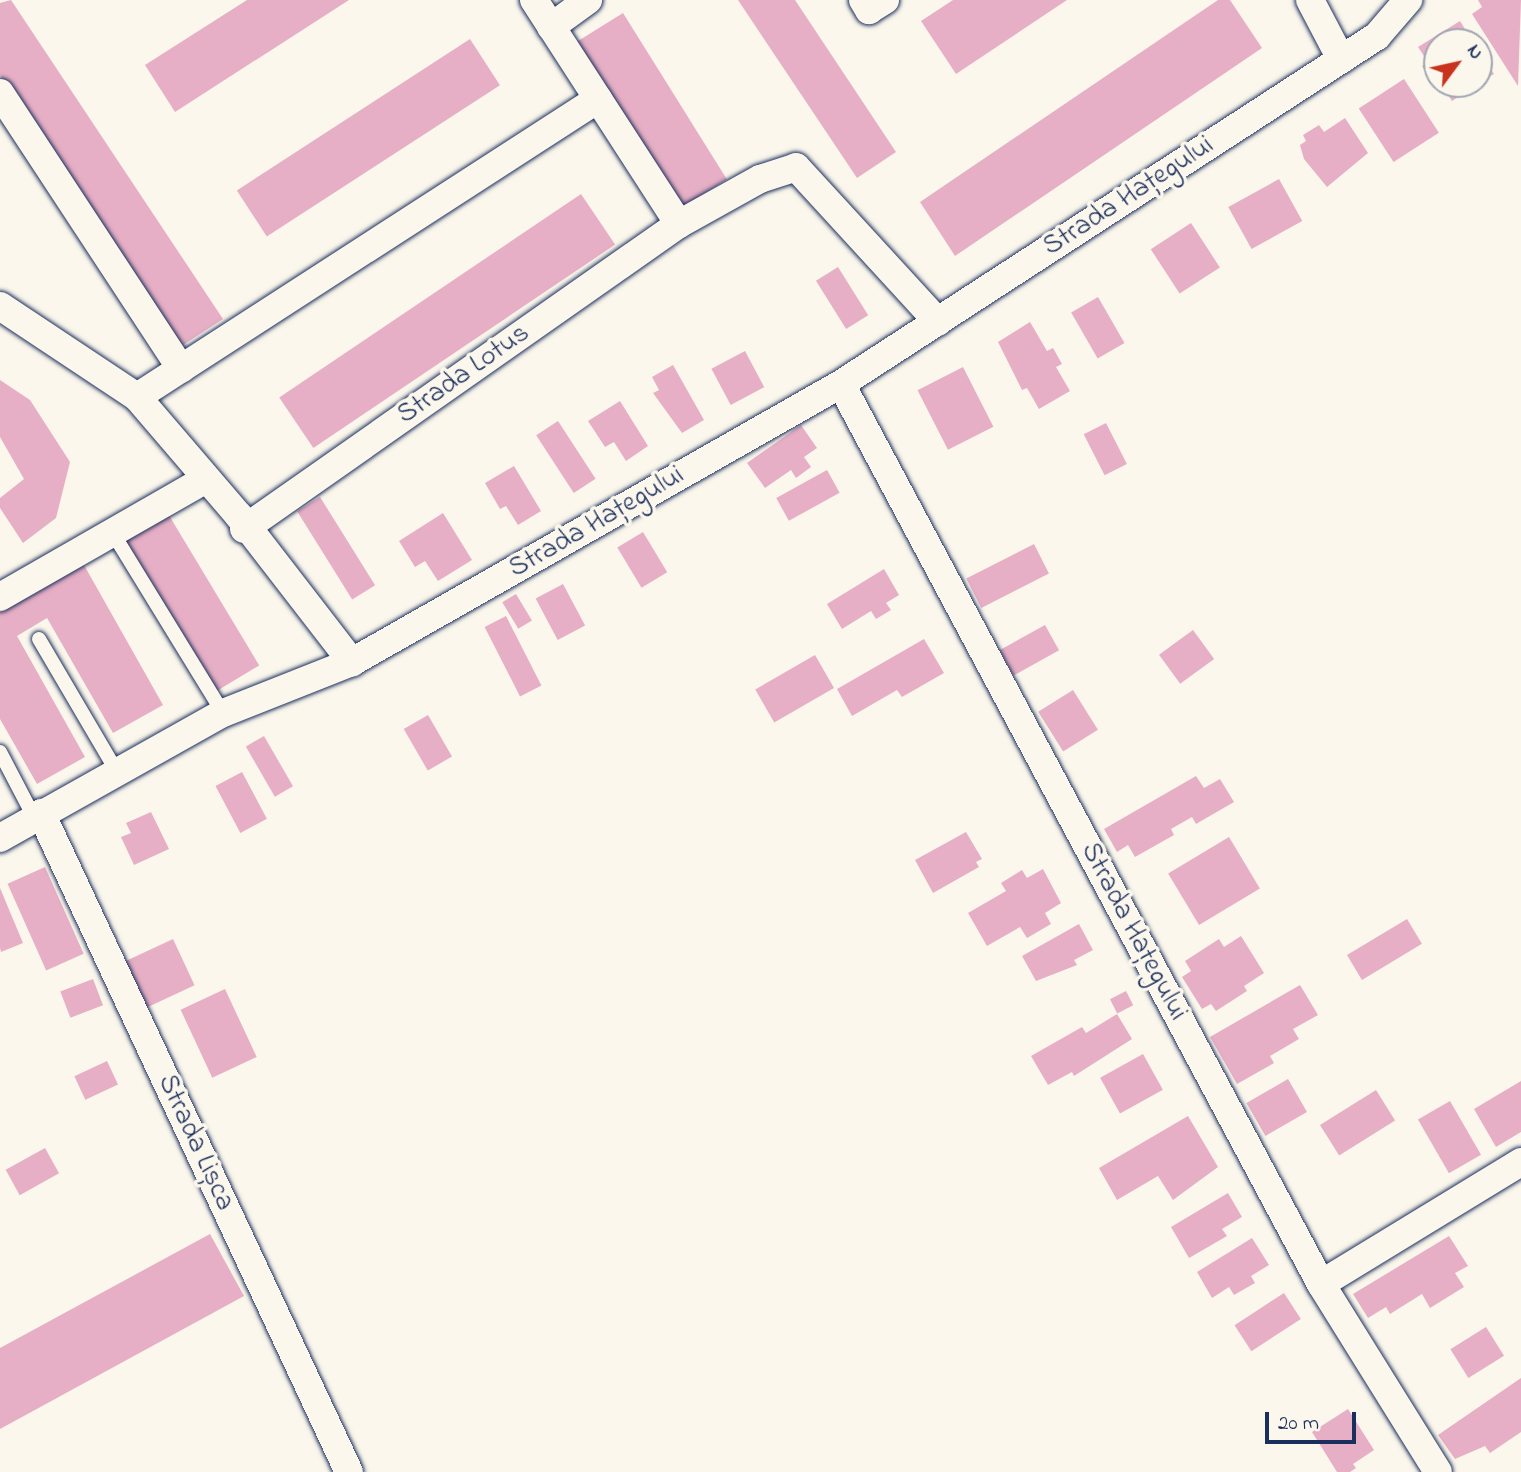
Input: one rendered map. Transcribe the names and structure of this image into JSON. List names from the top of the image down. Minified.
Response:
{"streets":{"street":["Strada Hațegului","Strada Lotus","Strada Lișca"]},"crossings":[["Strada Hațegului","Strada Lotus"],["Strada Hațegului","Strada Lișca"]],"scale_bar":"20 m","north":"top right"}
